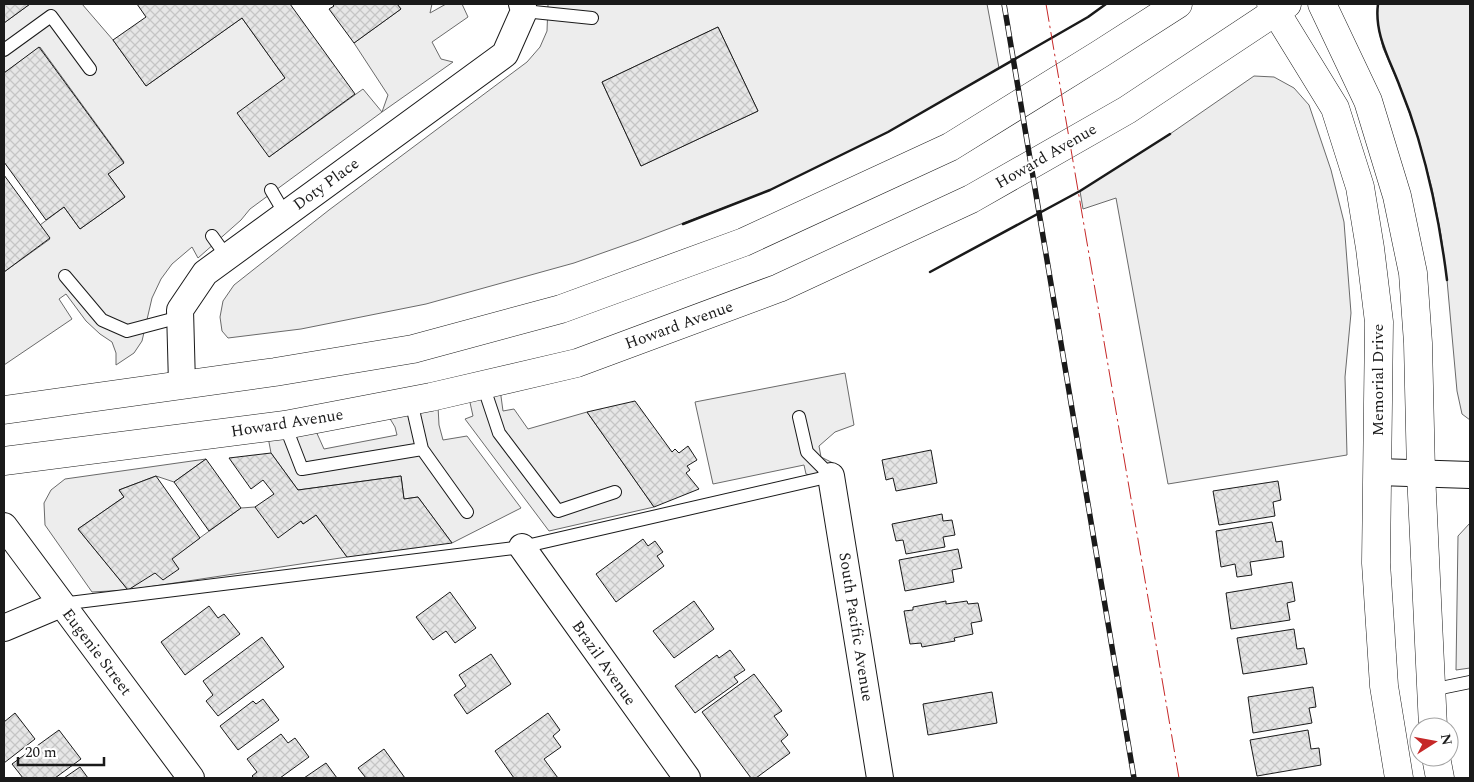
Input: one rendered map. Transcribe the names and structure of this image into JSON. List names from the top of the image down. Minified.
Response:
{"streets":{"main road":["Howard Avenue","Memorial Drive"],"street":["Doty Place","South Pacific Avenue","Eugenie Street","Brazil Avenue"]},"crossings":[["Howard Avenue","Memorial Drive"]],"scale_bar":"20 m","north":"right"}
